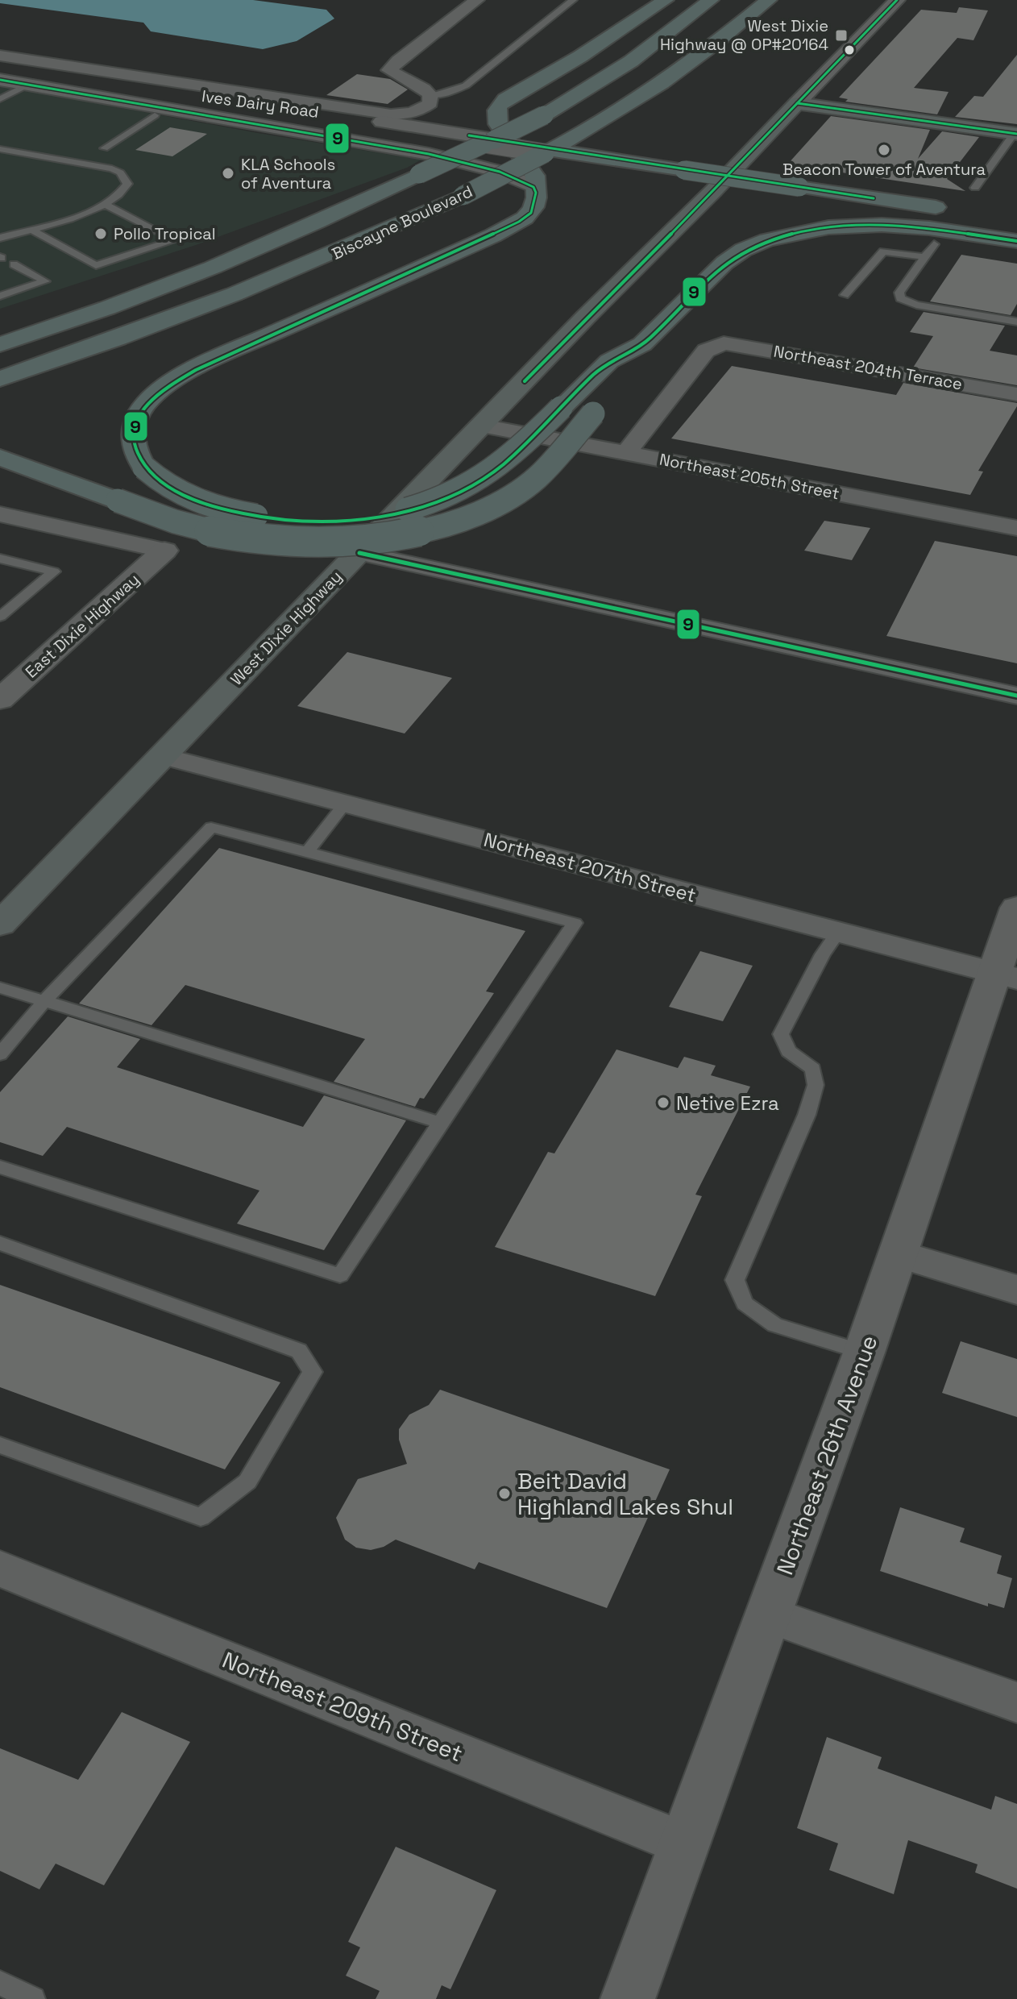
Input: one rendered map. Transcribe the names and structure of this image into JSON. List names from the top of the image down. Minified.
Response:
{"streets":{"main road":["Ives Dairy Road","Biscayne Boulevard","West Dixie Highway"],"street":["Northeast 204th Terrace","Northeast 205th Street","East Dixie Highway","Northeast 207th Street","Northeast 26th Avenue","Northeast 209th Street"]},"crossings":[["Ives Dairy Road","Biscayne Boulevard"],["Northeast 204th Terrace","Northeast 205th Street"],["Northeast 205th Street","West Dixie Highway"],["West Dixie Highway","Northeast 207th Street"],["Northeast 207th Street","Northeast 26th Avenue"],["Northeast 26th Avenue","Northeast 209th Street"]],"places":{"transit":["West Dixie Highway @ OP#20164"],"other":["Beacon Tower of Aventura","KLA Schools of Aventura","Pollo Tropical","Netive Ezra","Beit David Highland Lakes Shul"]},"lines":["transit line 9"]}
